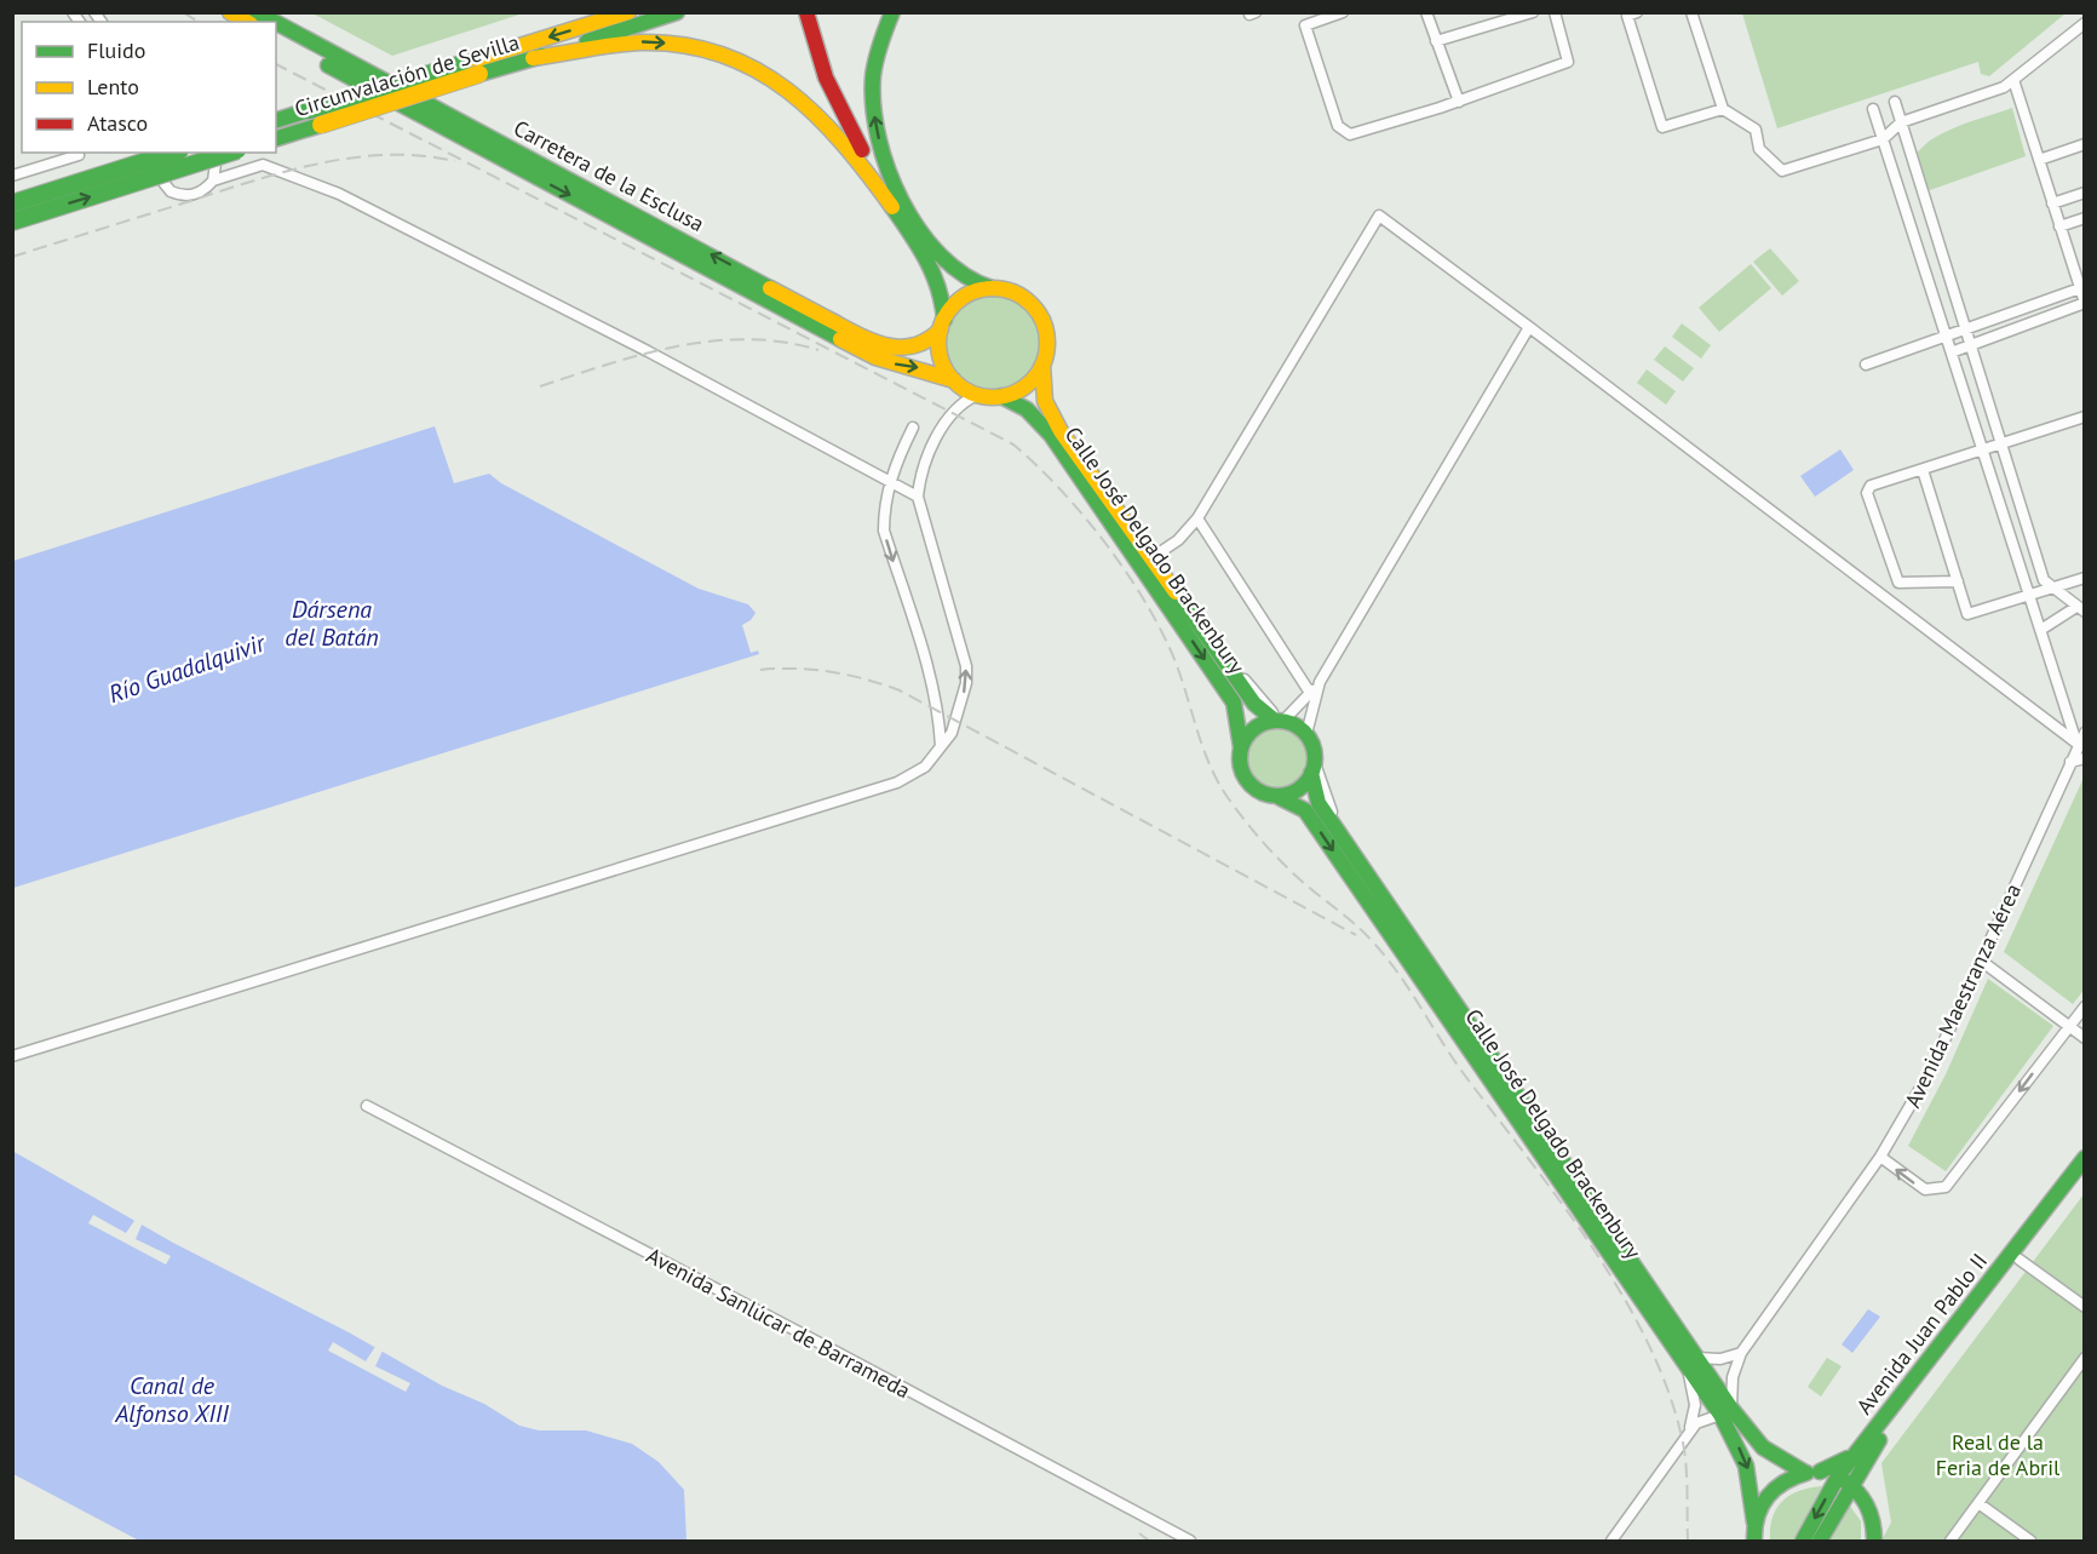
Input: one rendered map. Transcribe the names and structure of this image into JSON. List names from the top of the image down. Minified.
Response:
{"streets":{"main road":["Circunvalación de Sevilla","Carretera de la Esclusa","Calle José Delgado Brackenbury","Avenida Juan Pablo II"],"street":["Avenida Maestranza Aérea","Avenida Sanlúcar de Barrameda"]},"crossings":[["Carretera de la Esclusa","Calle José Delgado Brackenbury"],["Calle José Delgado Brackenbury","Avenida Maestranza Aérea"],["Calle José Delgado Brackenbury","Avenida Juan Pablo II"]],"water":["Dársena del Batán","Río Guadalquivir","Canal de Alfonso XIII"],"parks":["Real de la Feria de Abril"],"legend":["Fluido","Lento","Atasco"]}
